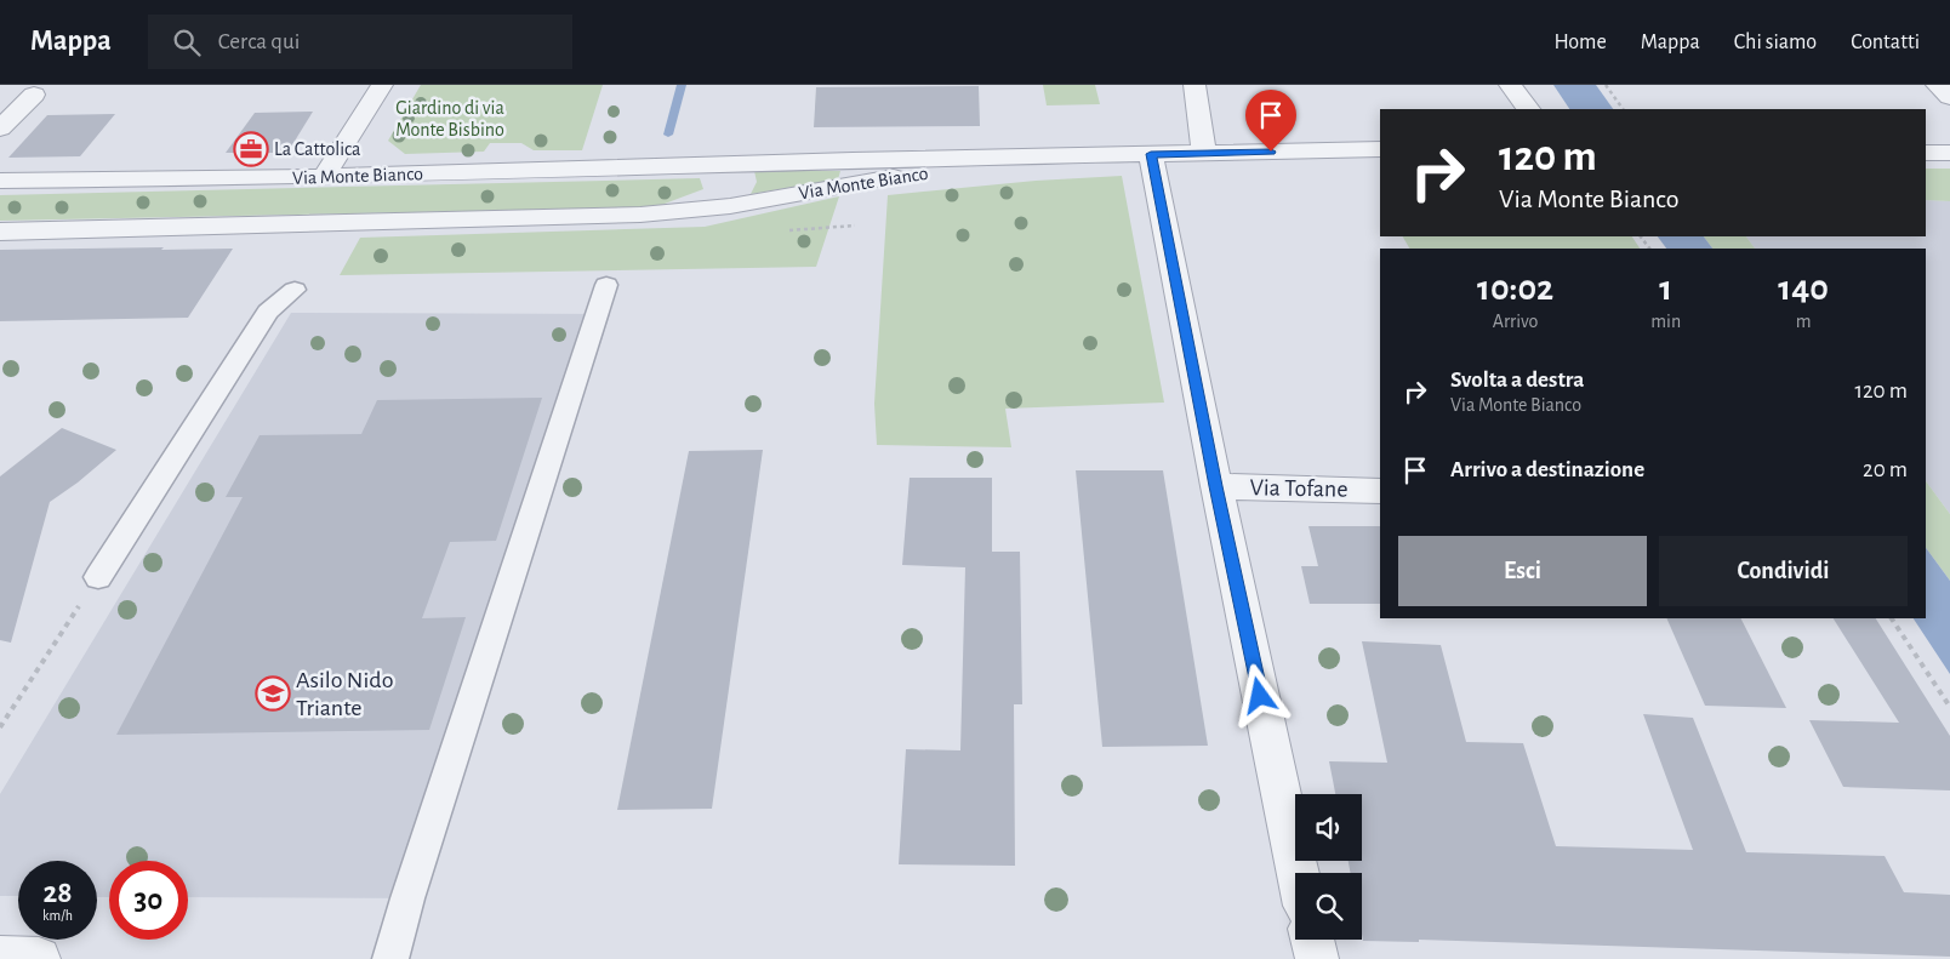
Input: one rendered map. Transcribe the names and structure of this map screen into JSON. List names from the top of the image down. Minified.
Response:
{"streets":{"street":["Via Monte Bianco","Via Tofane"]},"parks":["Giardino di via Monte Bisbino"],"places":{"office":["La Cattolica"],"school or university":["Asilo Nido Triante"]},"page":{"header":"Mappa","search":"Cerca qui","nav":["Home","Mappa","Chi siamo","Contatti"],"turn":["120 m","Via Monte Bianco"],"eta":["10:02","Arrivo","1","min","140","m"],"list":[{"name":"Svolta a destra","note":"Via Monte Bianco","value":"120 m"},{"name":"Arrivo a destinazione","value":"20 m"}],"buttons":["Esci","Condividi"],"speed":"28 km/h","limit":"30"}}
